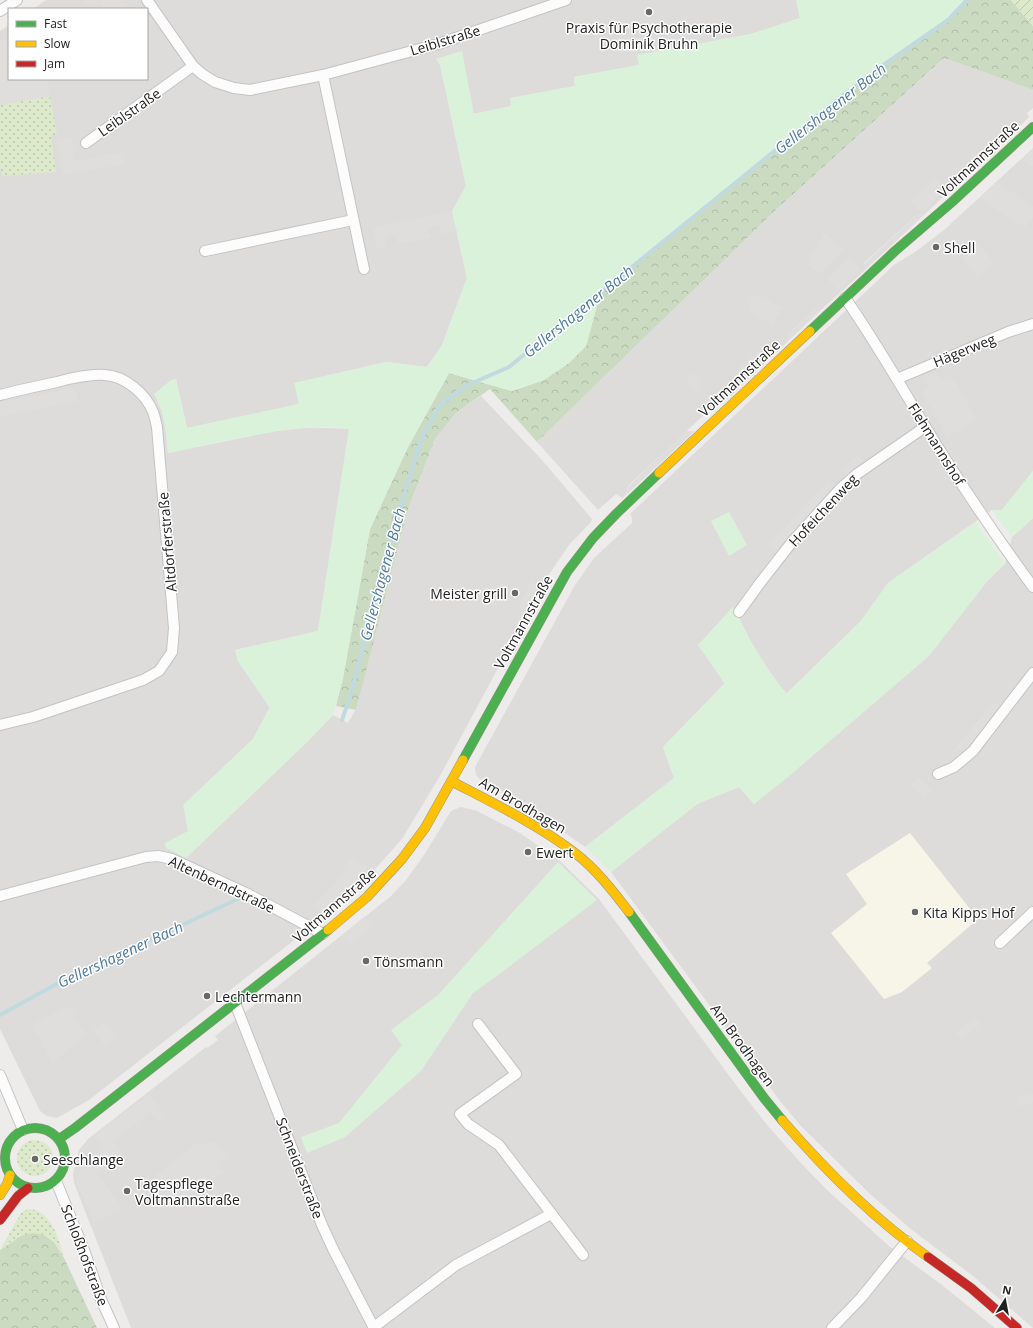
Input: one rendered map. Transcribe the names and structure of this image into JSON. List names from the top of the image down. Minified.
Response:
{"streets":{"street":["Leiblstraße","Voltmannstraße","Hägerweg","Flehmannshof","Hofeichenweg","Altdorferstraße","Am Brodhagen","Altenberndstraße","Schneiderstraße","Schloßhofstraße"]},"crossings":[["Voltmannstraße","Flehmannshof"],["Voltmannstraße","Am Brodhagen"],["Voltmannstraße","Altenberndstraße"],["Voltmannstraße","Schneiderstraße"],["Voltmannstraße","Schloßhofstraße"],["Hägerweg","Flehmannshof"],["Flehmannshof","Hofeichenweg"]],"water":["Gellershagener Bach"],"places":["Praxis für Psychotherapie Dominik Bruhn","Shell","Meister grill","Ewert","Kita Kipps Hof","Tönsmann","Lechtermann","Seeschlange","Tagespflege Voltmannstraße"],"legend":["Fast","Slow","Jam"],"north":"top"}
